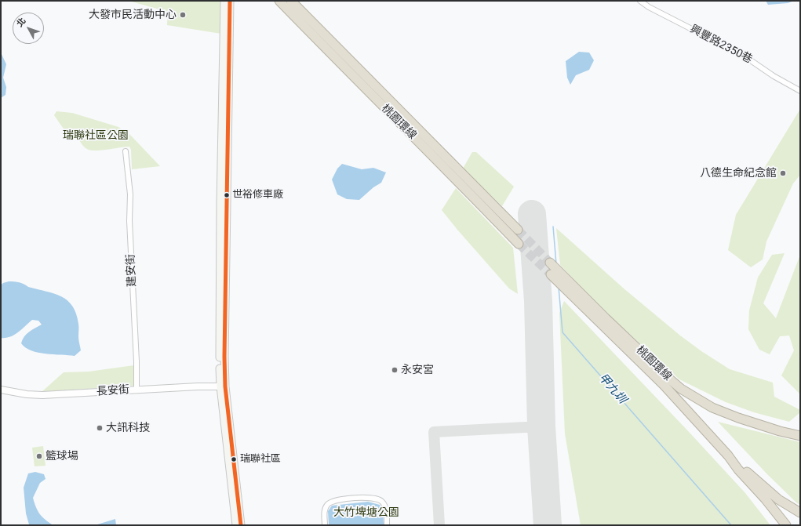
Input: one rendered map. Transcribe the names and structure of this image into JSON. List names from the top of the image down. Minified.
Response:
{"streets":{"highway":["桃園環線"],"street":["興豐路2350巷","建安街","長安街"]},"crossings":[["建安街","長安街"]],"water":["甲九圳"],"parks":["瑞聯社區公園","大竹埤塘公園"],"places":["大發市民活動中心","八德生命紀念館","世裕修車廠","永安宮","大訊科技","籃球場","瑞聯社區"],"north":"top left"}
